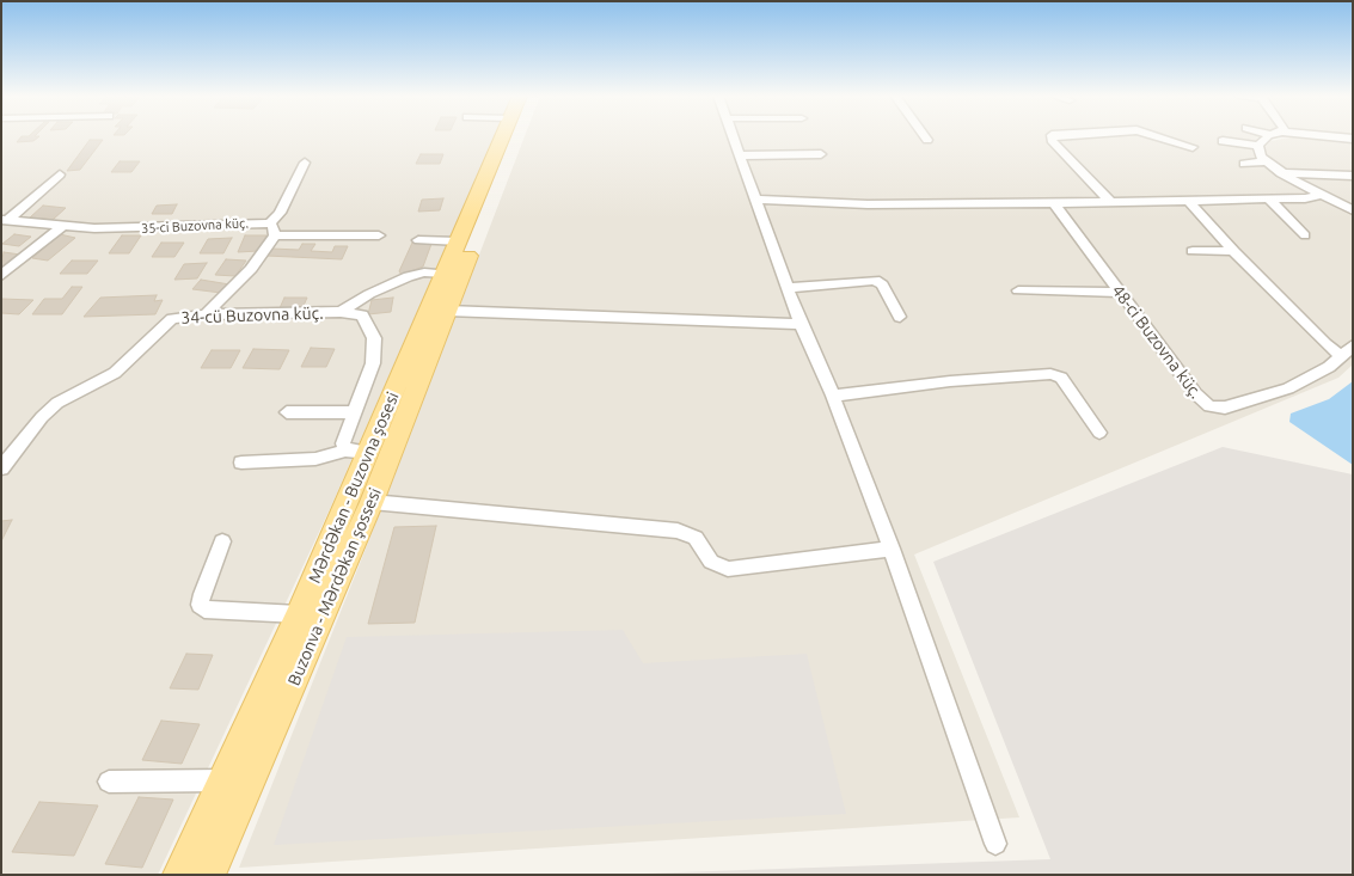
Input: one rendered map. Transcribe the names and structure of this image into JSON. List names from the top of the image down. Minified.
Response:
{"streets":{"main road":["Mərdəkan - Buzovna şosesi","Buzonva - Mərdəkan şossesi"],"street":["35-ci Buzovna küç.","34-cü Buzovna küç.","48-ci Buzovna küç."]},"crossings":[["34-cü Buzovna küç.","Mərdəkan - Buzovna şosesi"]]}
